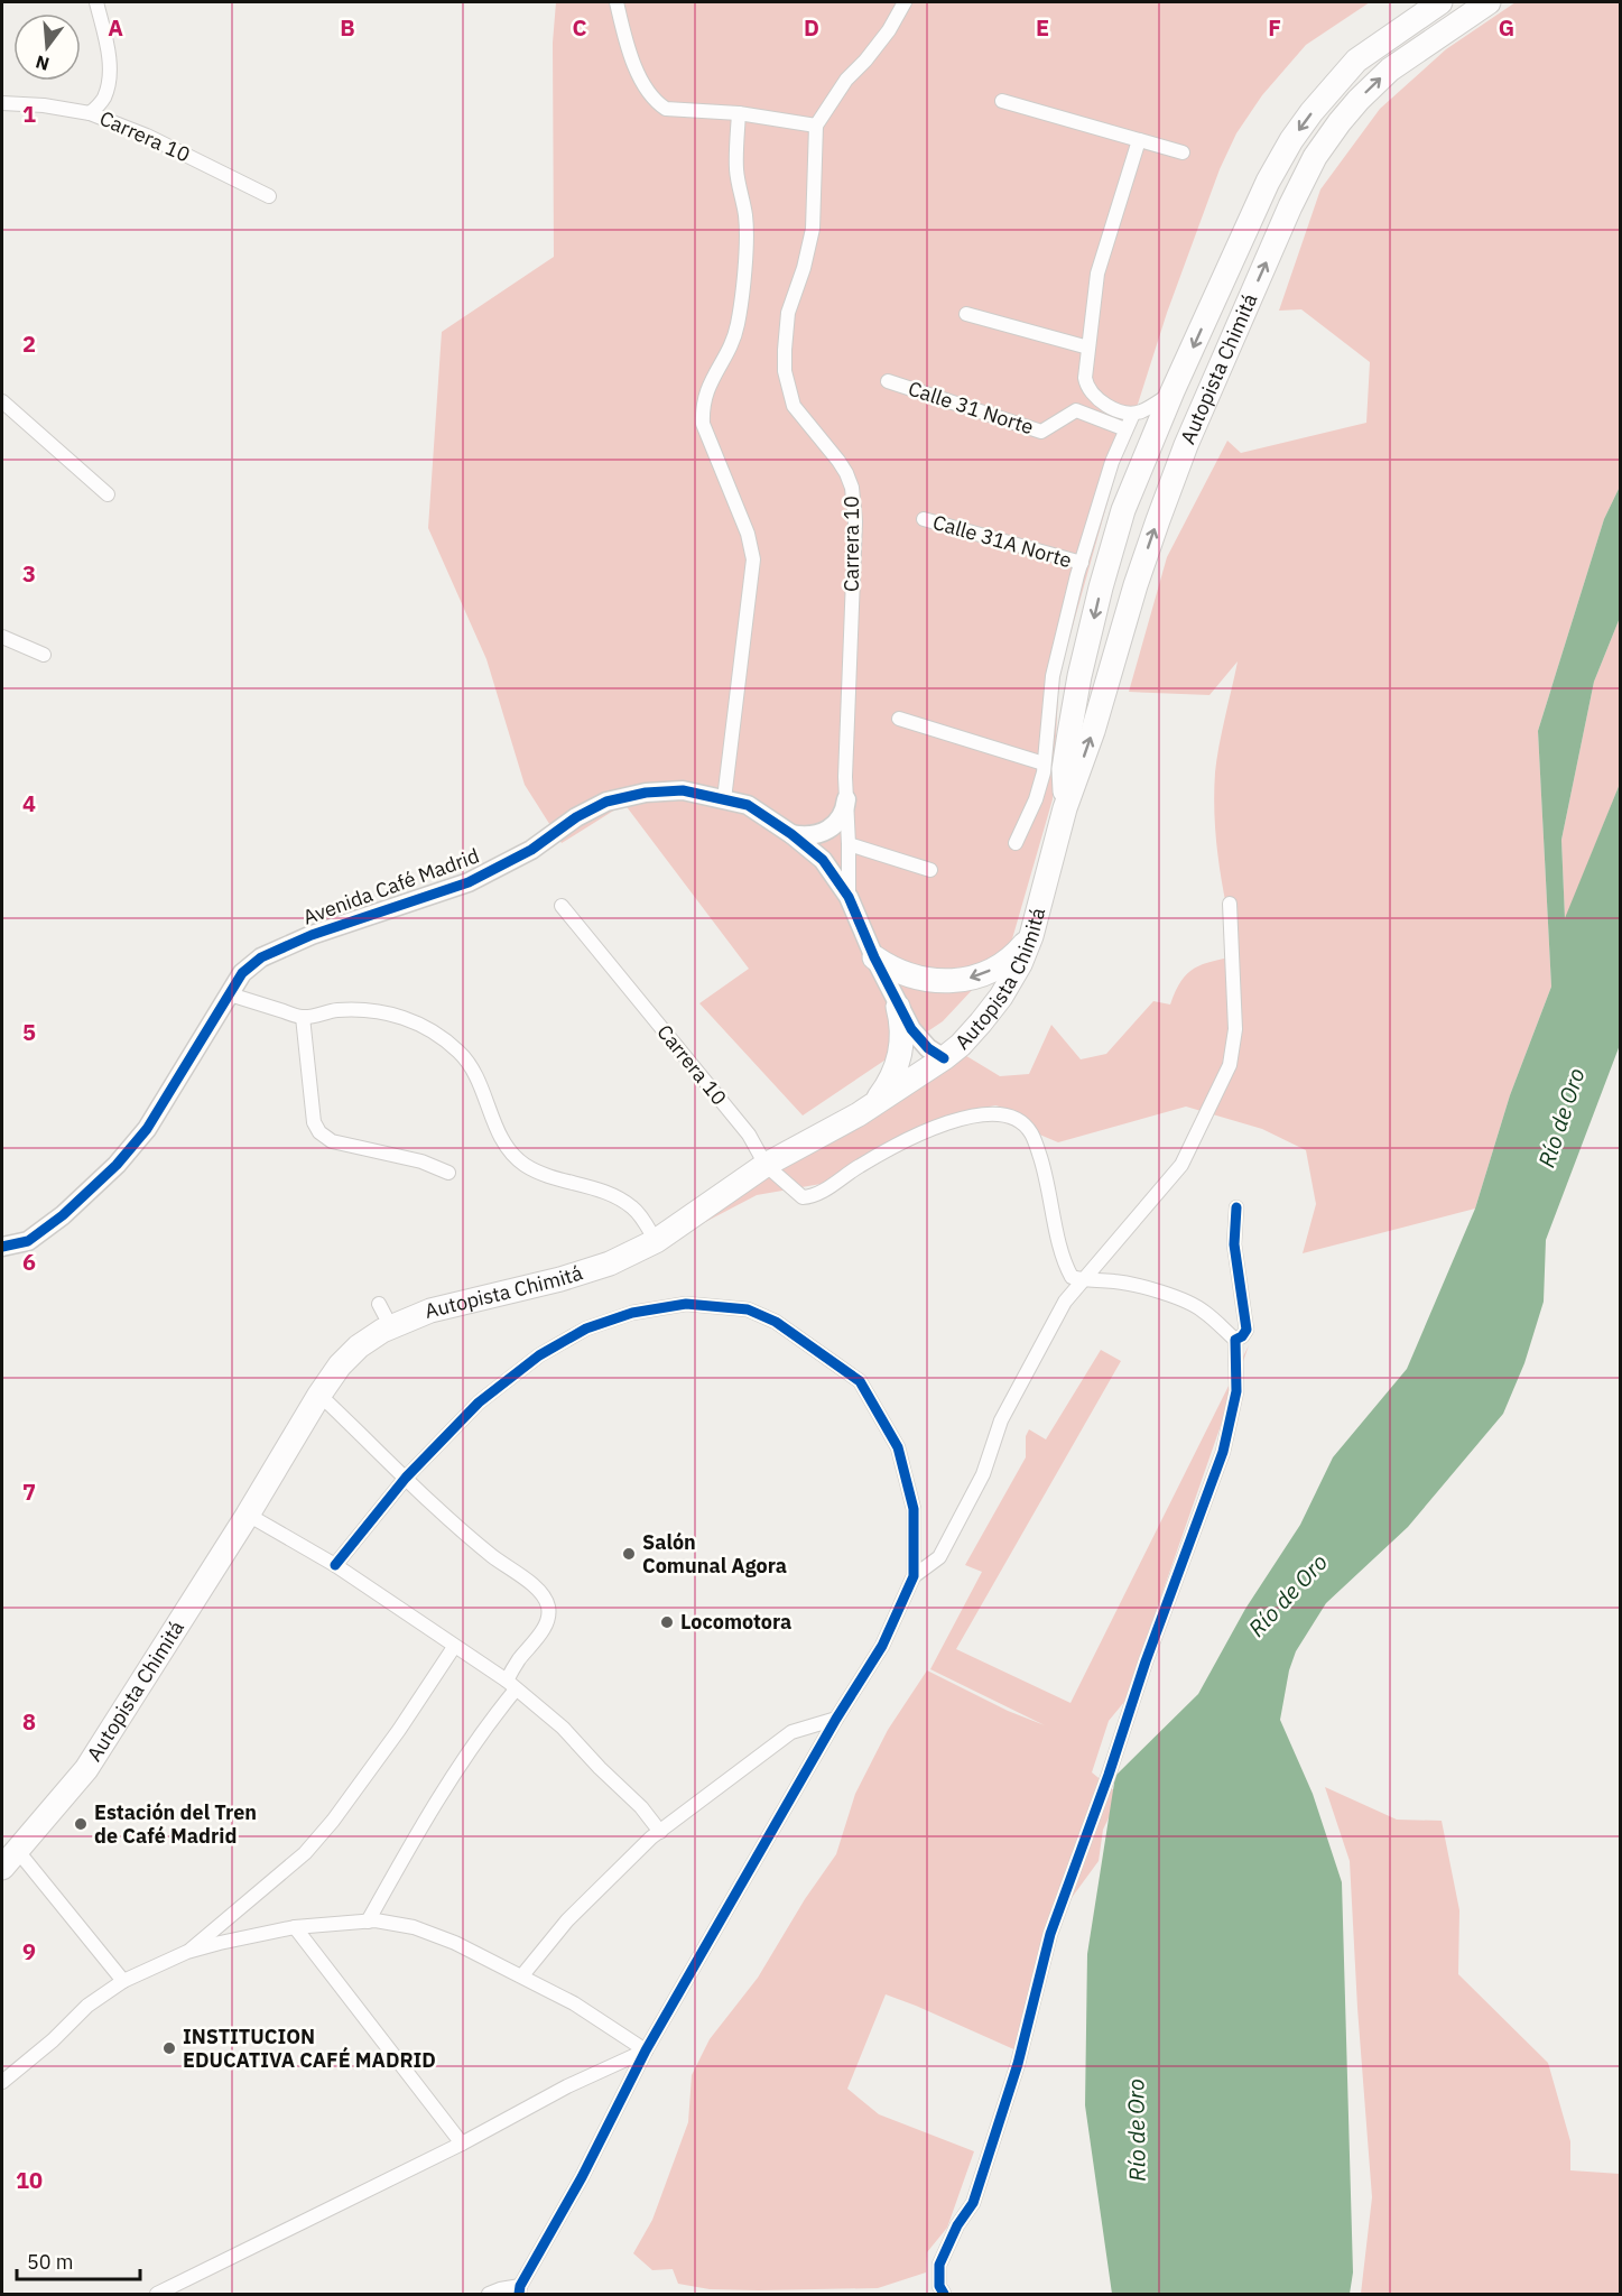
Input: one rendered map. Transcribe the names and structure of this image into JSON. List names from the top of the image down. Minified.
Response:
{"streets":{"highway":["Autopista Chimitá"],"street":["Carrera 10","Calle 31 Norte","Calle 31A Norte","Avenida Café Madrid"]},"crossings":[["Carrera 10","Autopista Chimitá"],["Carrera 10","Avenida Café Madrid"],["Autopista Chimitá","Avenida Café Madrid"]],"water":["Río de Oro"],"places":["Salón Comunal Agora","Locomotora","Estación del Tren de Café Madrid","INSTITUCION EDUCATIVA CAFÉ MADRID"],"scale_bar":"50 m","north":"bottom","grid":{"columns":["A","B","C","D","E","F","G"],"rows":["1","2","3","4","5","6","7","8","9","10"]}}
